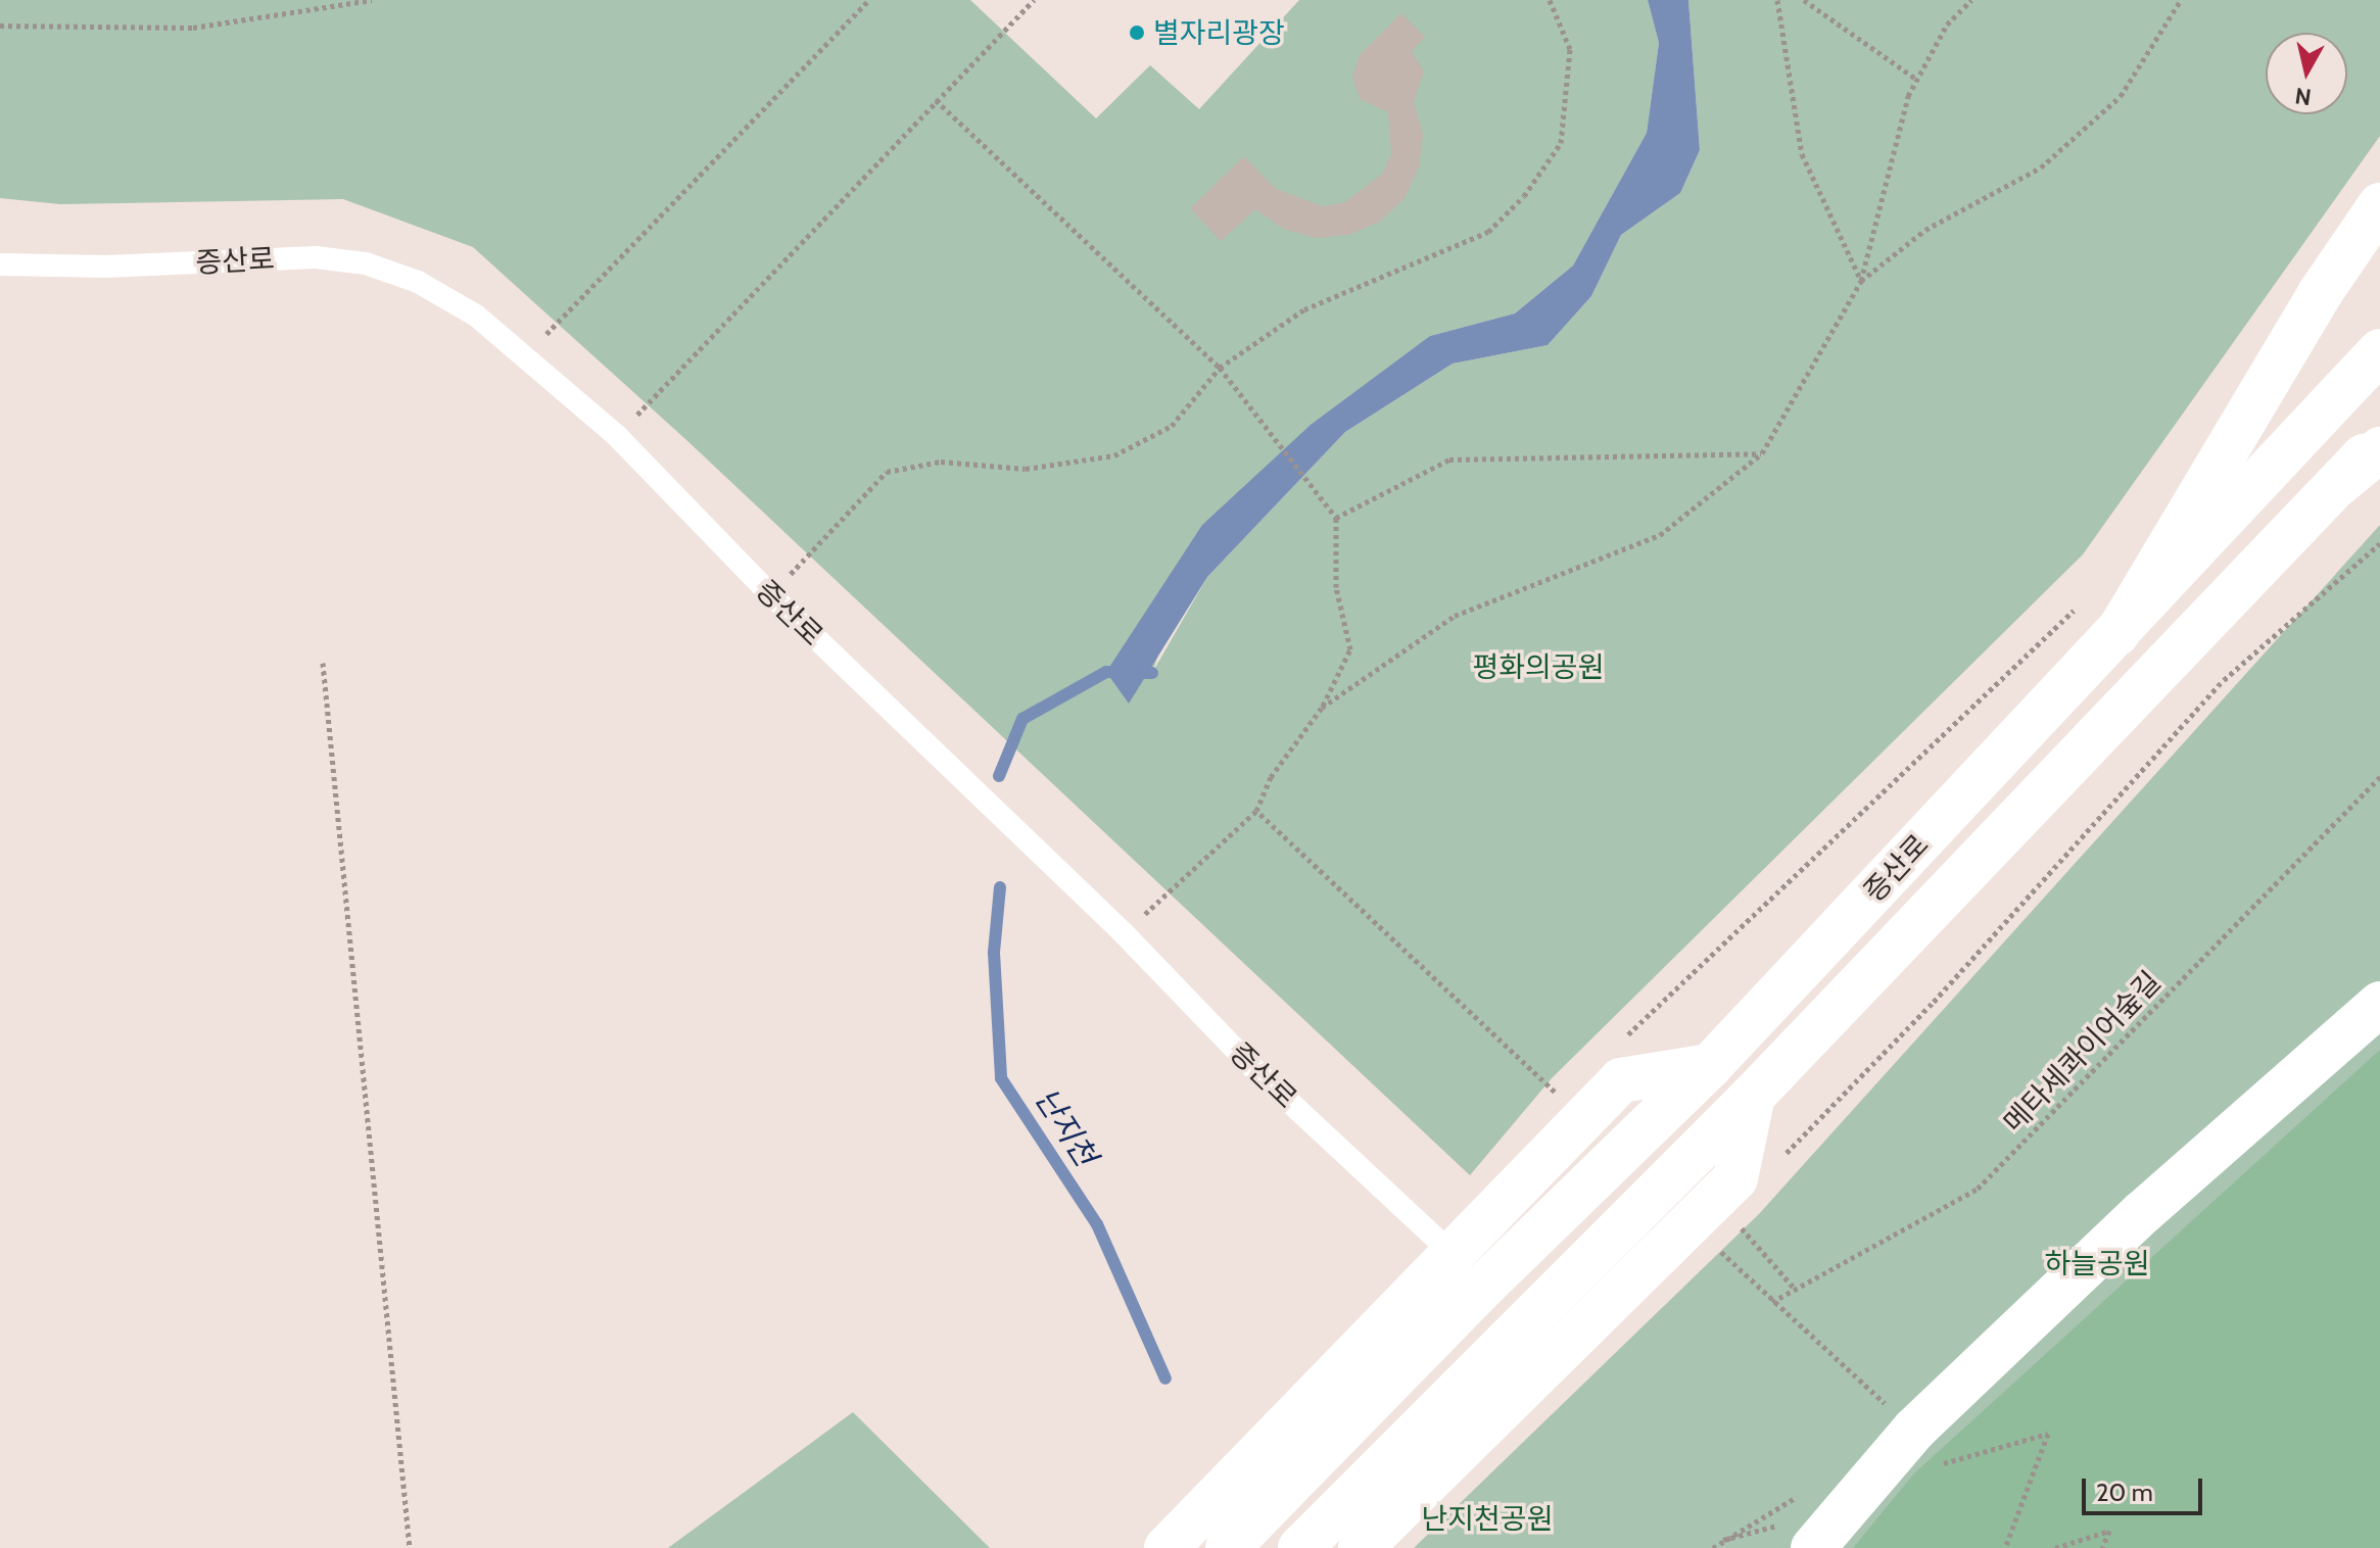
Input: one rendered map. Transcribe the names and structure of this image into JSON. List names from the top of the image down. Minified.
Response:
{"streets":{"main road":["증산로"],"path":["메타세콰이어숲길"]},"water":["난지천"],"parks":["평화의공원","하늘공원","난지천공원"],"places":["별자리광장"],"scale_bar":"20 m","north":"bottom"}
